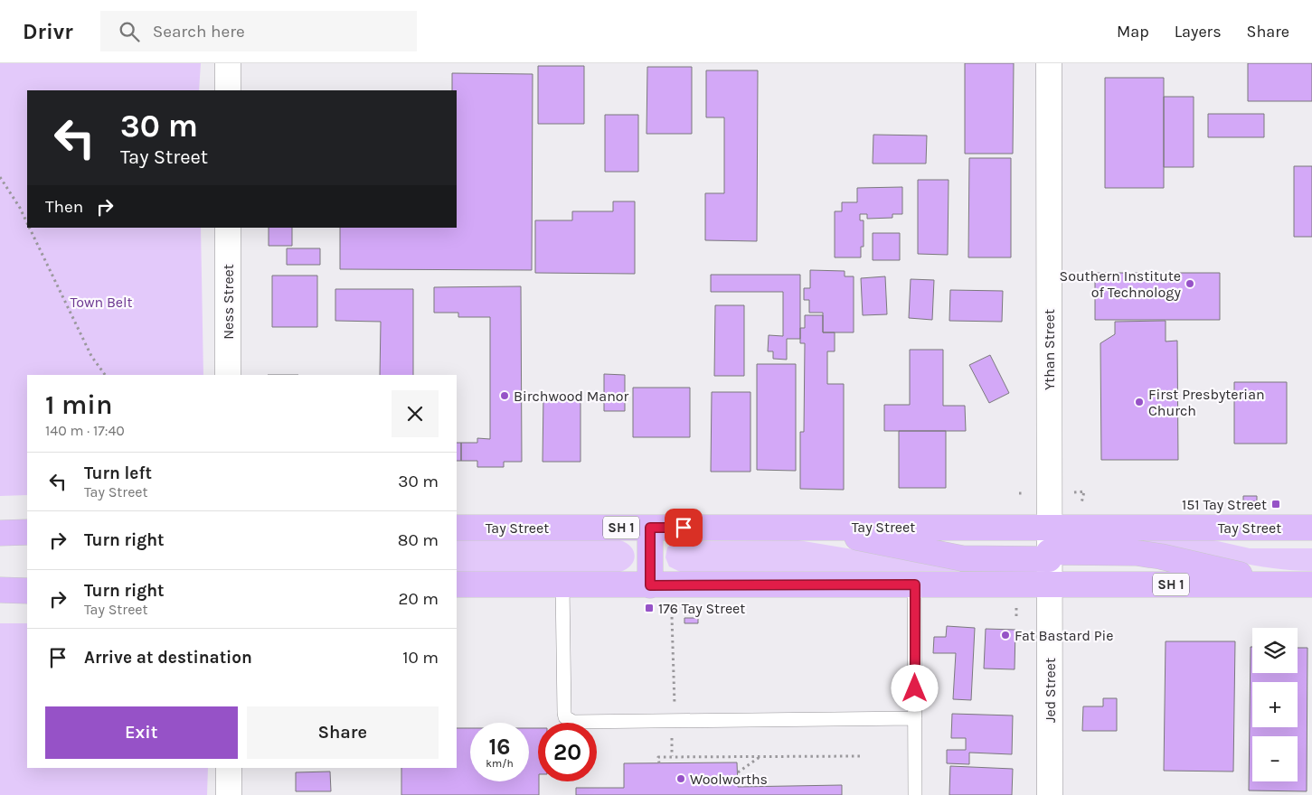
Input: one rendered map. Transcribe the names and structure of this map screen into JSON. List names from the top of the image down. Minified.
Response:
{"streets":{"highway":["Tay Street","SH 1"],"street":["Ness Street","Ythan Street","Jed Street"]},"crossings":[["Ythan Street","Tay Street"],["Ythan Street","Jed Street"],["SH 1","Jed Street"]],"parks":["Town Belt"],"places":{"other":["Southern Institute of Technology","Birchwood Manor","First Presbyterian Church","Fat Bastard Pie","Woolworths"],"transit":["151 Tay Street","176 Tay Street"]},"page":{"header":"Drivr","search":"Search here","nav":["Map","Layers","Share"],"turn":["30 m","Tay Street"],"then":"Then","heading":["1 min","140 m · 17:40"],"list":[{"name":"Turn left","note":"Tay Street","value":"30 m"},{"name":"Turn right","value":"80 m"},{"name":"Turn right","note":"Tay Street","value":"20 m"},{"name":"Arrive at destination","value":"10 m"}],"map_buttons":["+","−"],"buttons":["Exit","Share"],"speed":"16 km/h","limit":"20"}}
